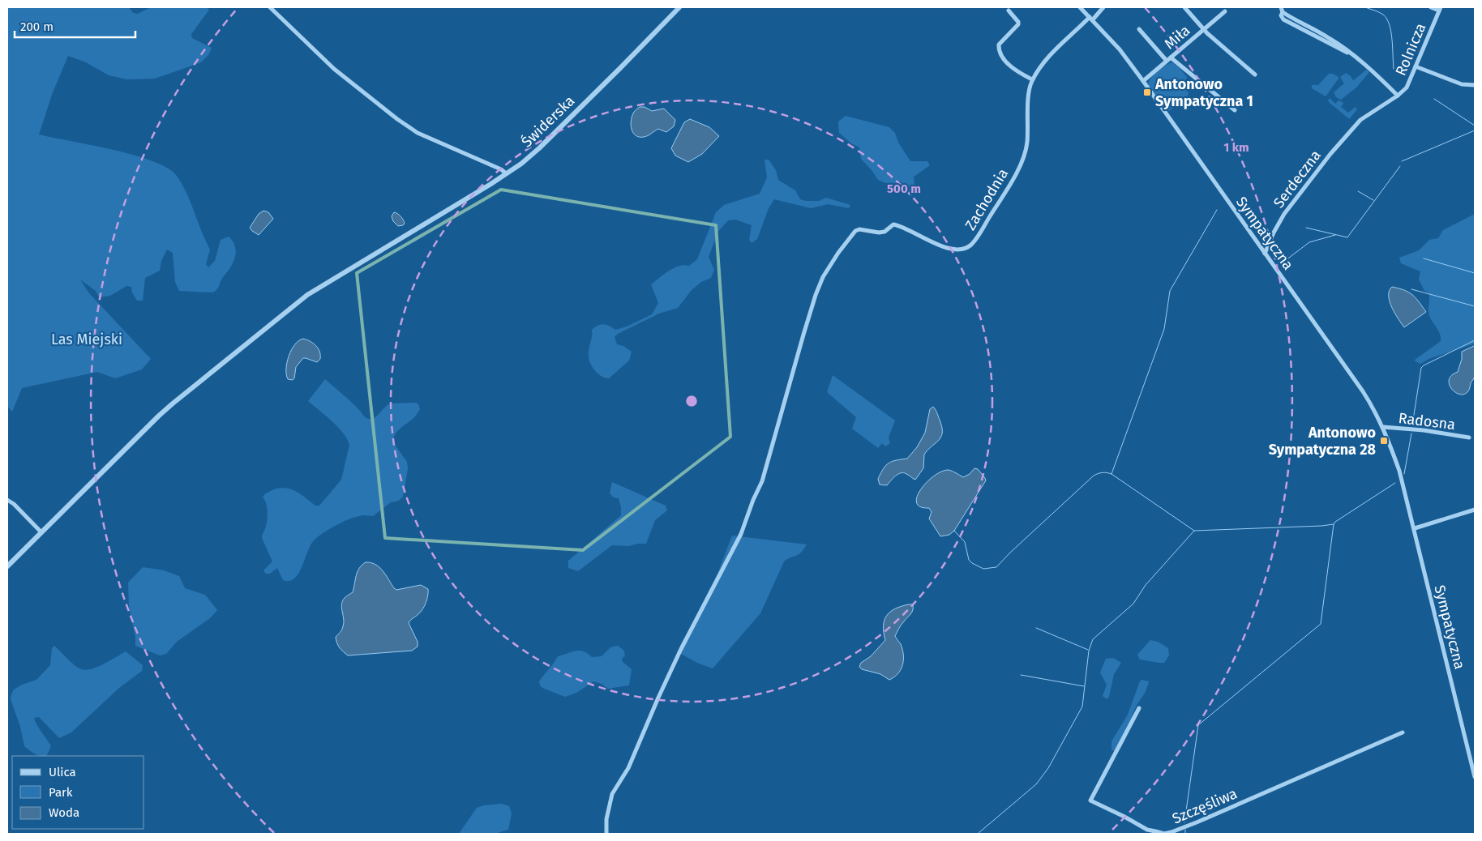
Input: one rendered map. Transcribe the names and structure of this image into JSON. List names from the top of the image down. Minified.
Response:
{"streets":{"street":["Miła","Rolnicza","Świderska","Serdeczna","Zachodnia","Sympatyczna","Radosna","Szczęśliwa"]},"crossings":[["Miła","Sympatyczna"],["Rolnicza","Serdeczna"],["Serdeczna","Sympatyczna"],["Zachodnia","Sympatyczna"],["Sympatyczna","Radosna"]],"parks":["Las Miejski"],"places":{"transit":["Antonowo Sympatyczna 1","Antonowo Sympatyczna 28"]},"legend":["Ulica","Park","Woda"],"scale_bar":"200 m","rings":["1 km","500 m"]}
